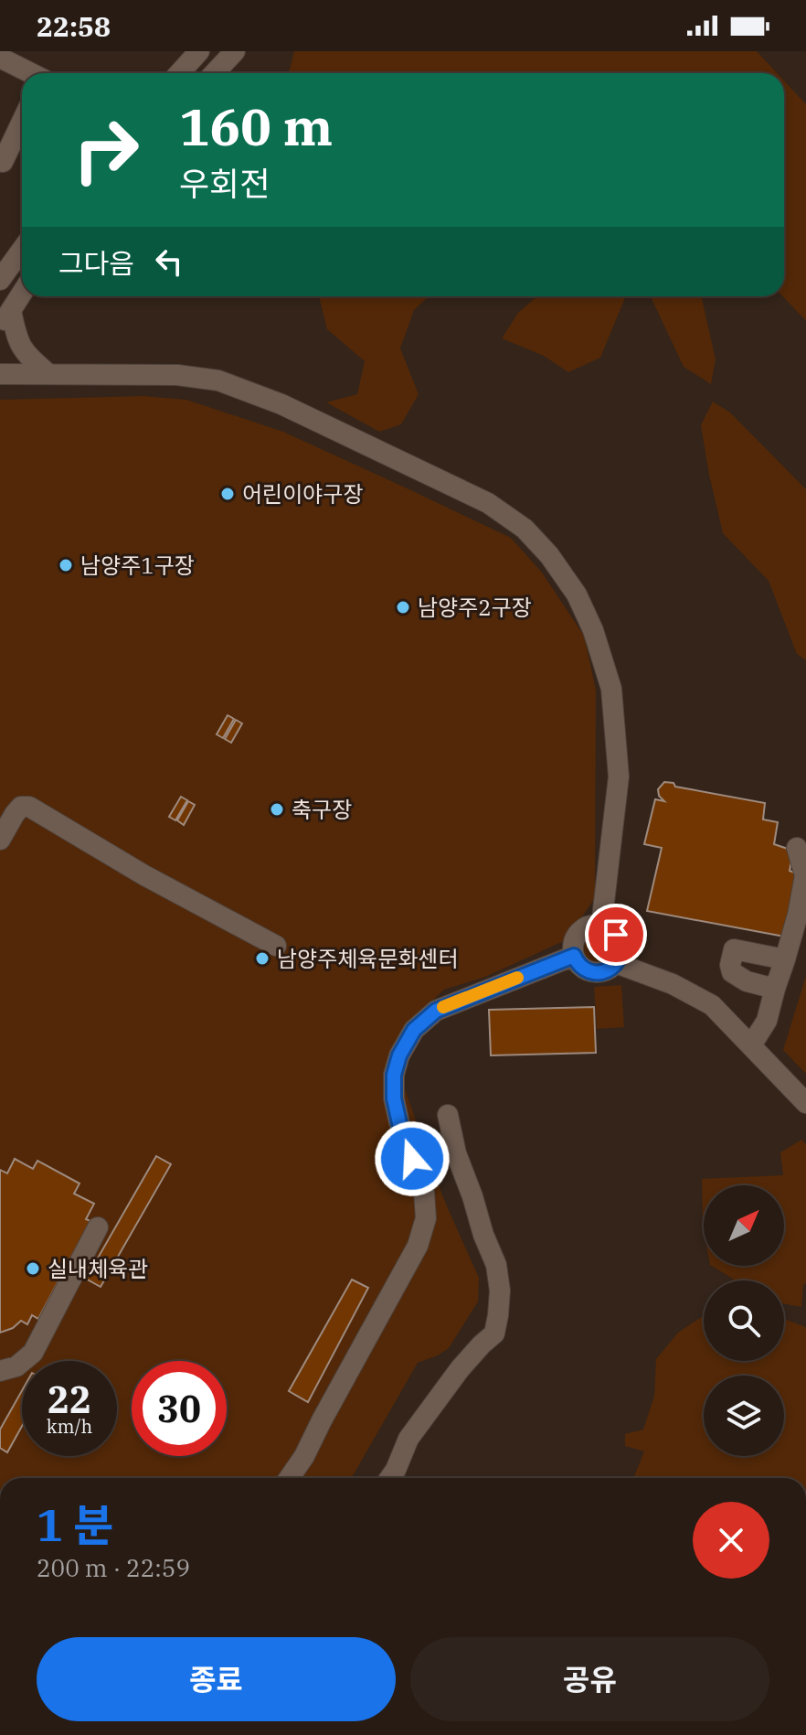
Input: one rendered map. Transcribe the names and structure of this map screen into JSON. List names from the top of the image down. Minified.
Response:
{"places":["어린이야구장","남양주1구장","남양주2구장","축구장","남양주체육문화센터","실내체육관"],"north":"top right","page":{"status":"22:58","turn":["160 m","우회전"],"then":"그다음","speed":"22 km/h","limit":"30","heading":["1 분","200 m · 22:59"],"buttons":["종료","공유"]}}
